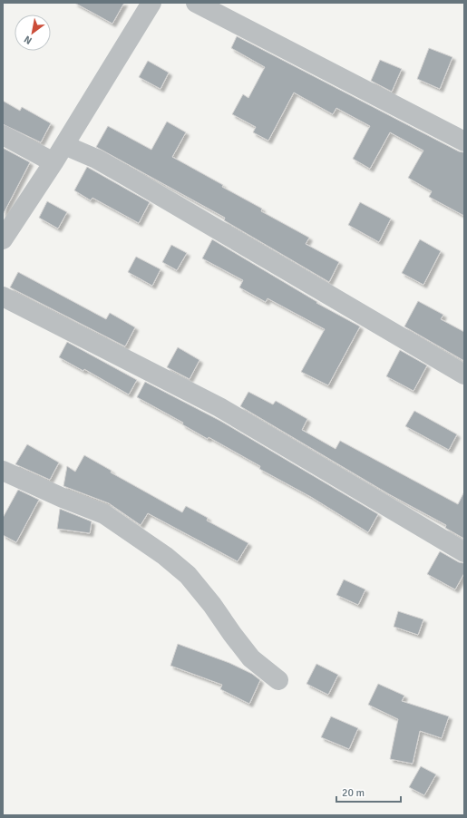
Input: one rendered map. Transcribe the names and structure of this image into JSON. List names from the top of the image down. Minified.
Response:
{"scale_bar":"20 m","north":"bottom left"}
